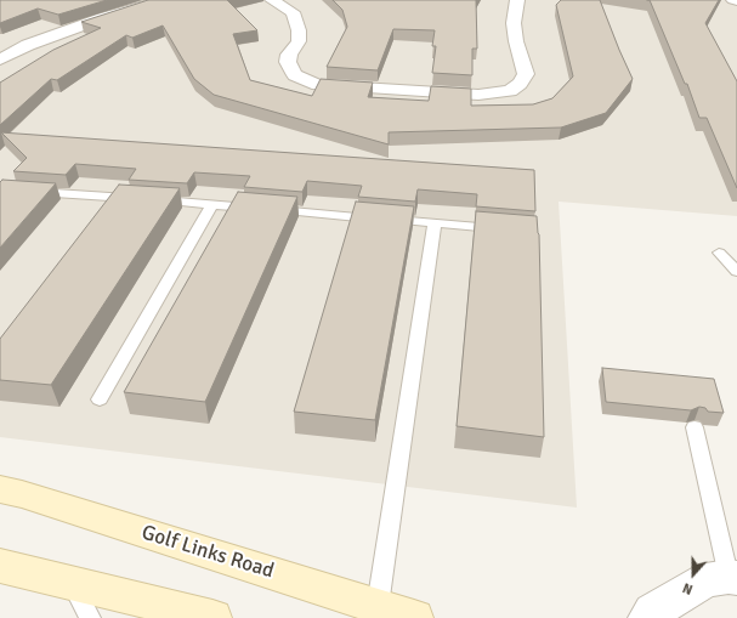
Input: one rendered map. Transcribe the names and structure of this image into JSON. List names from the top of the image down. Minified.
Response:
{"streets":{"main road":["Golf Links Road"]},"north":"bottom"}
